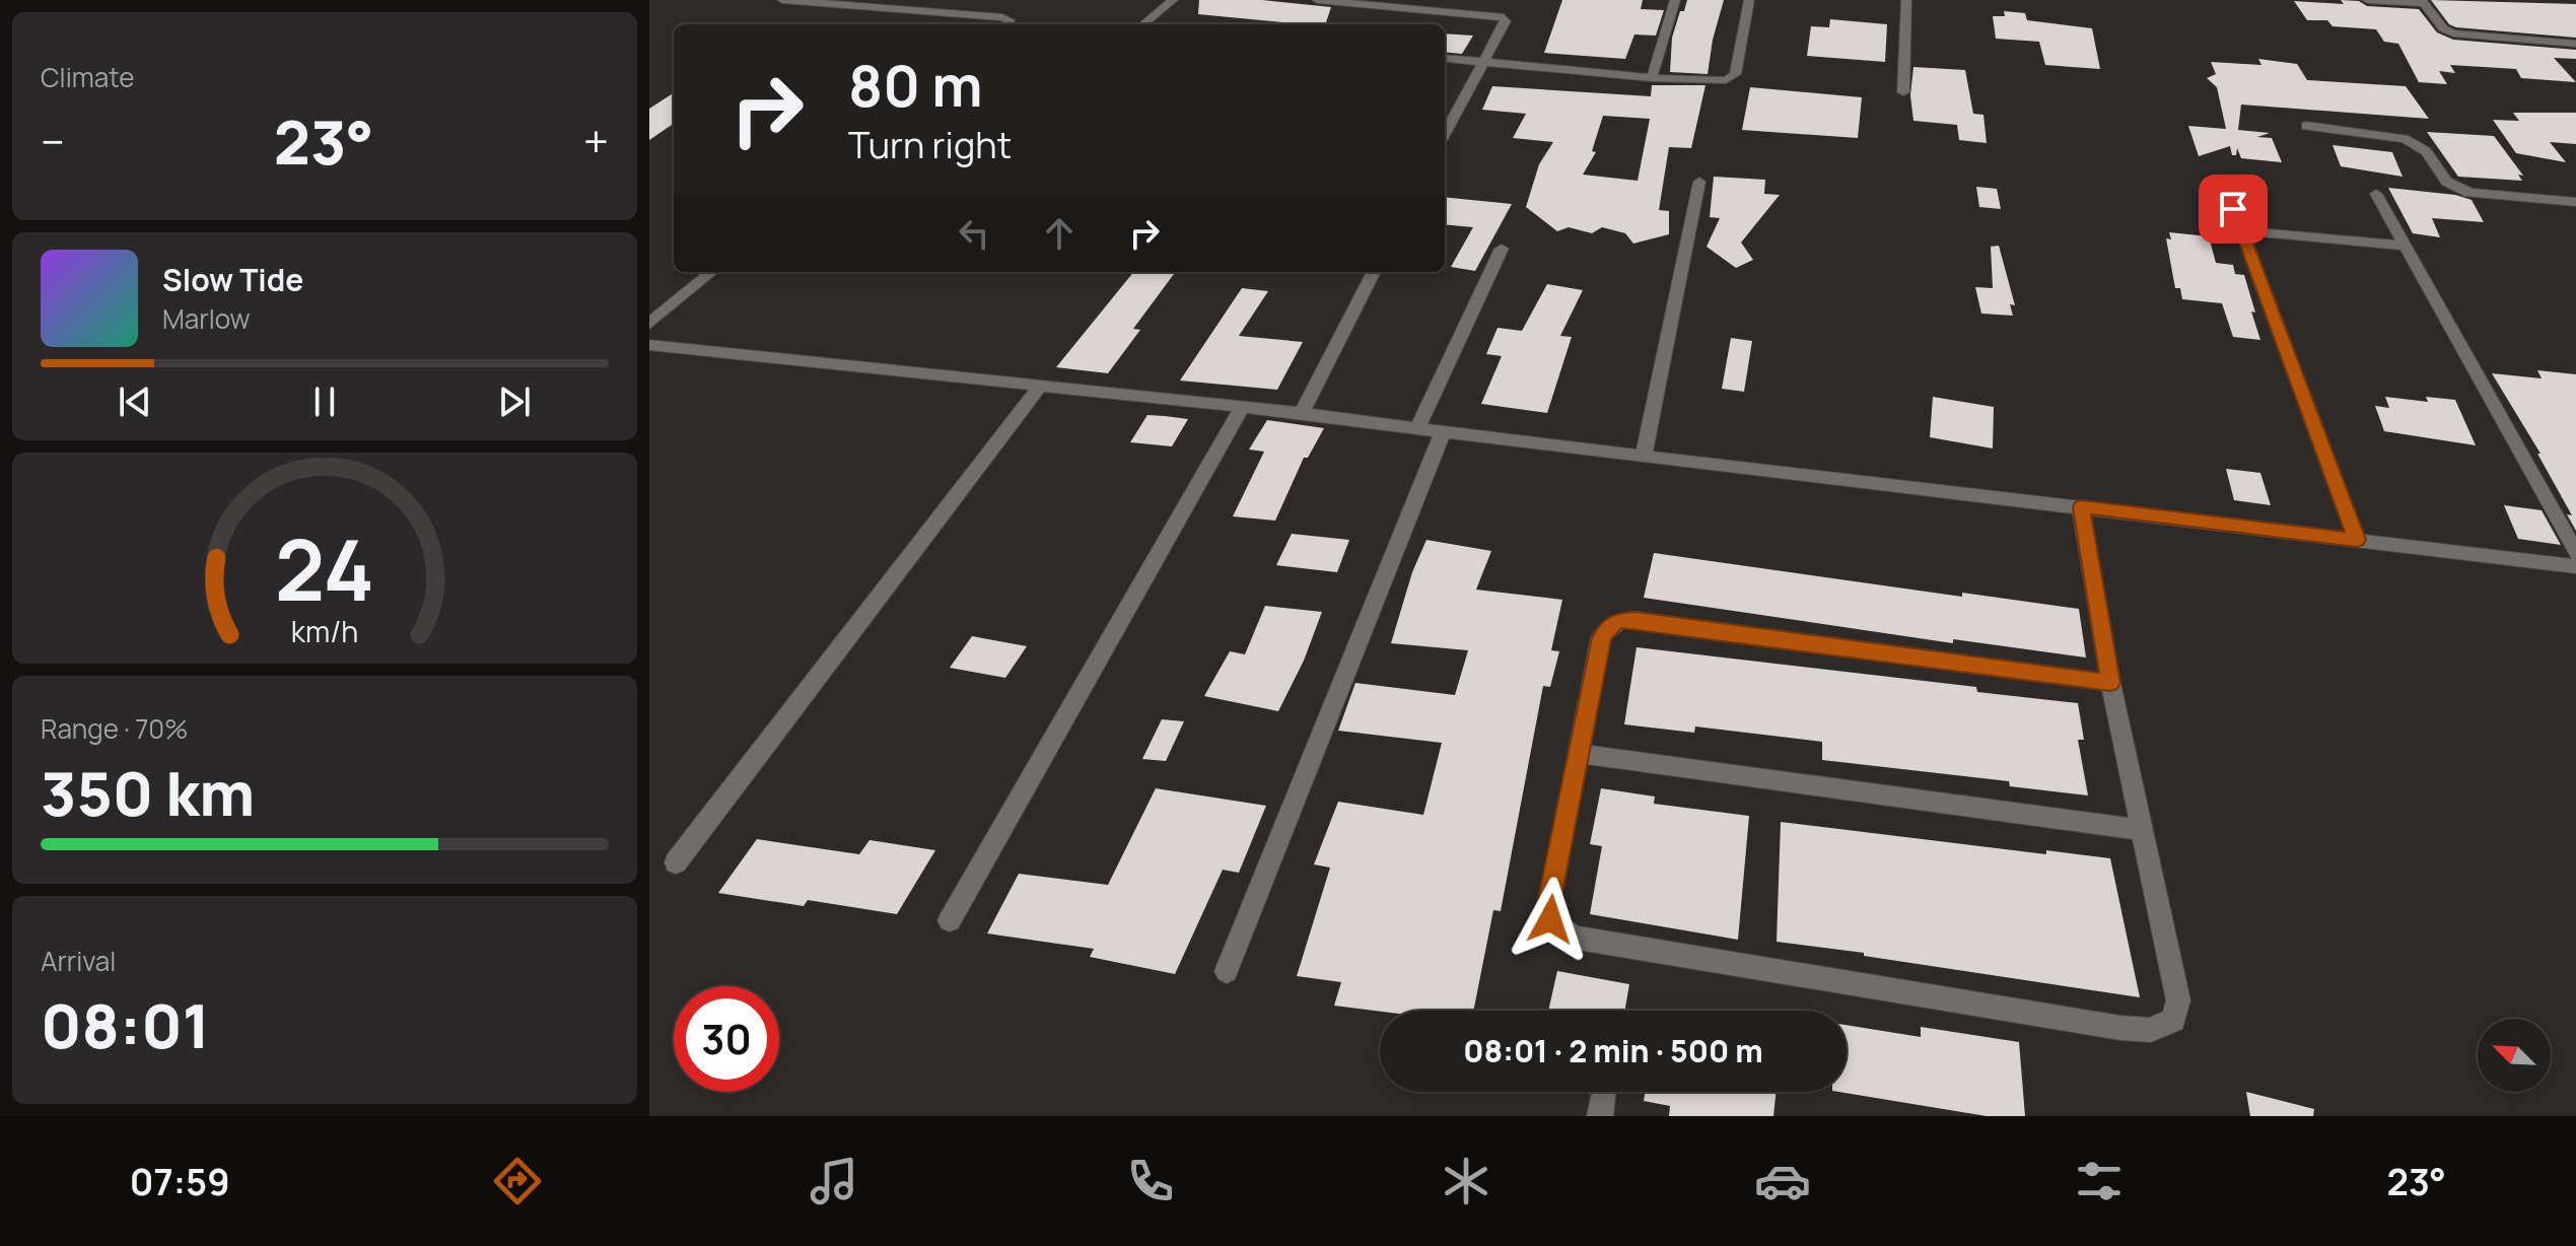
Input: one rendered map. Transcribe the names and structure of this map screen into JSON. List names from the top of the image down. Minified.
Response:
{"north":"top left","page":{"tile":["Climate",["Range · 70%","350 km"],["Arrival","08:01"]],"turn":["80 m","Turn right"],"heat":["−","23°","+"],"song":["Slow Tide","Marlow"],"limit":"30","trip":"08:01 · 2 min · 500 m","tabs":["07:59","23°"],"gauge":["24","km/h"]}}
